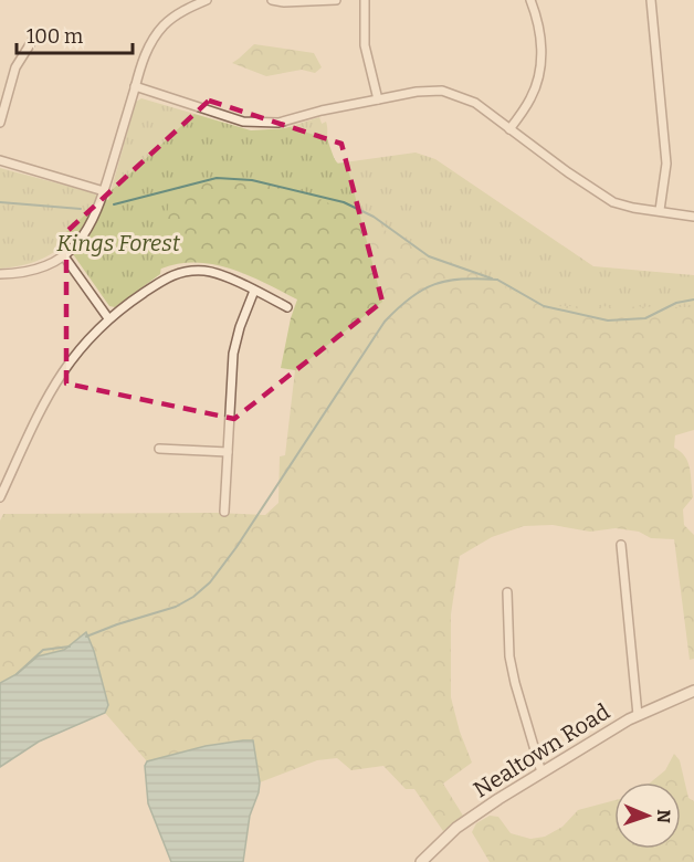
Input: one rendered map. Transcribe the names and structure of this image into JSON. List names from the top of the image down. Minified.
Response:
{"streets":{"street":["Nealtown Road"]},"parks":["Kings Forest"],"scale_bar":"100 m","north":"right"}
